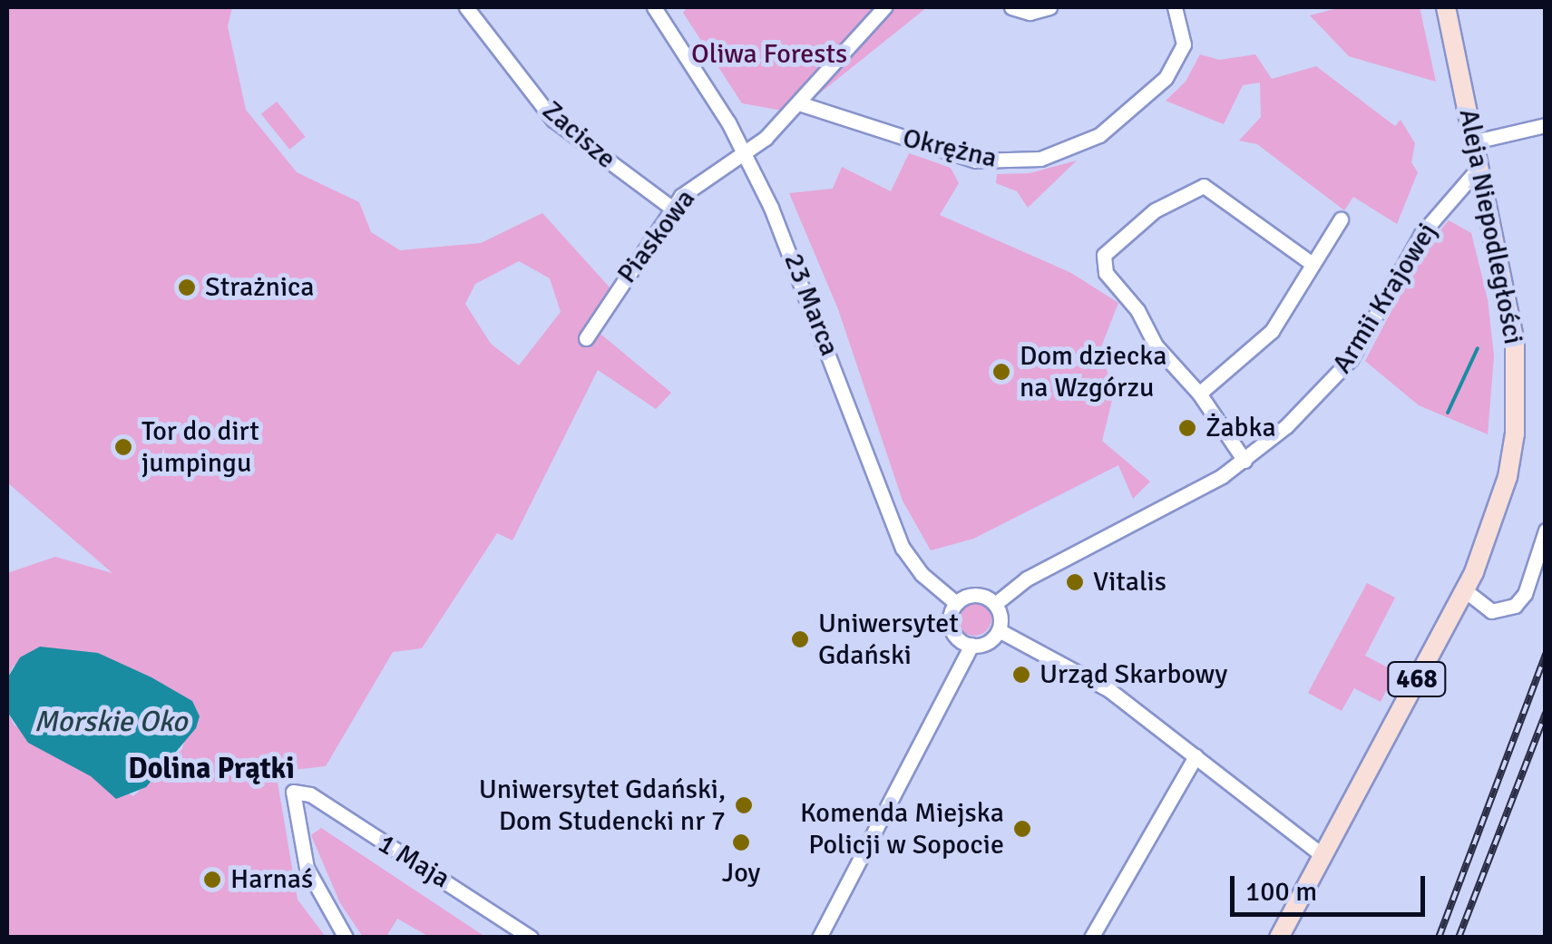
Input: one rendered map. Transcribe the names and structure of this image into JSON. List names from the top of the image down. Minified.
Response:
{"streets":{"main road":["Aleja Niepodległości","468"],"street":["Zacisze","Okrężna","Piaskowa","Armii Krajowej","23 Marca","1 Maja"]},"crossings":[["Zacisze","Piaskowa"],["Okrężna","Piaskowa"],["Aleja Niepodległości","Armii Krajowej"],["Piaskowa","23 Marca"],["Armii Krajowej","23 Marca"]],"districts":["Dolina Prątki"],"water":["Morskie Oko"],"parks":["Oliwa Forests"],"places":["Strażnica","Dom dziecka na Wzgórzu","Żabka","Tor do dirt jumpingu","Vitalis","Uniwersytet Gdański","Urząd Skarbowy","Uniwersytet Gdański, Dom Studencki nr 7","Komenda Miejska Policji w Sopocie","Joy","Harnaś"],"scale_bar":"100 m"}
